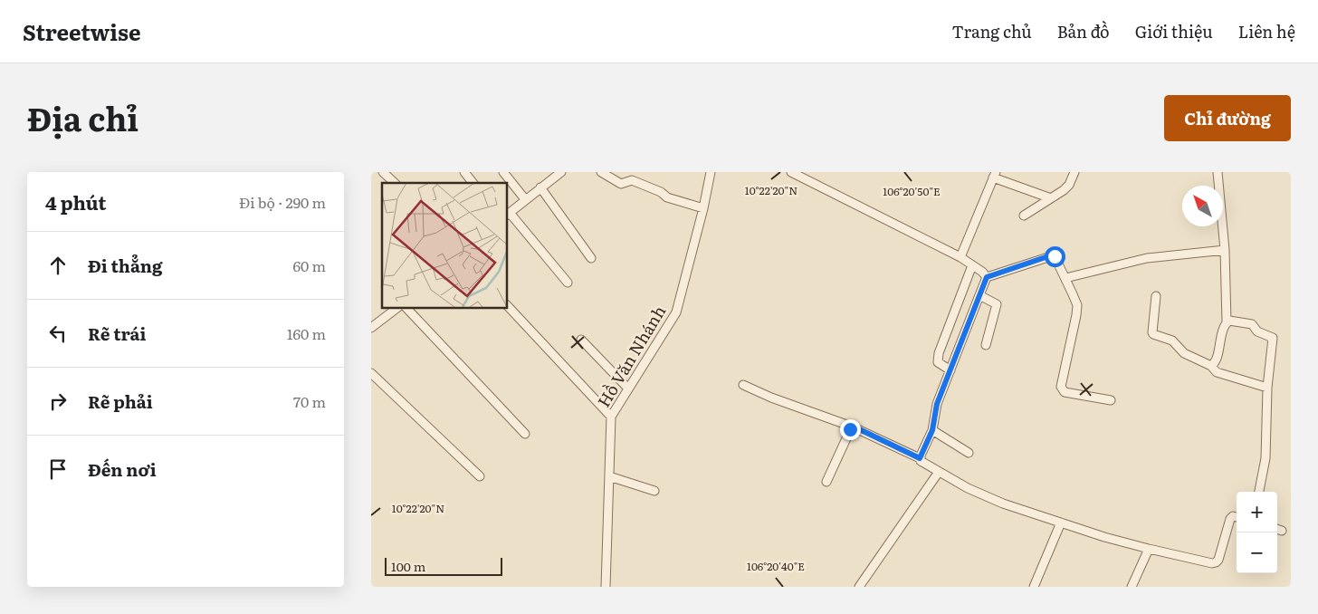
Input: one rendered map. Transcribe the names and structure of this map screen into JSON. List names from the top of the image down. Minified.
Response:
{"streets":{"street":["Hồ Văn Nhánh"]},"scale_bar":"100 m","north":"top left","page":{"header":"Streetwise","nav":["Trang chủ","Bản đồ","Giới thiệu","Liên hệ"],"title":"Địa chỉ","buttons":"Chỉ đường","heading":["4 phút","Đi bộ · 290 m"],"list":[["Đi thẳng","60 m"],["Rẽ trái","160 m"],["Rẽ phải","70 m"],"Đến nơi"],"map_buttons":["+","−"],"scale":"100 m"},"coordinates":["10°22'20\"N","106°20'50\"E","106°20'40\"E"]}
